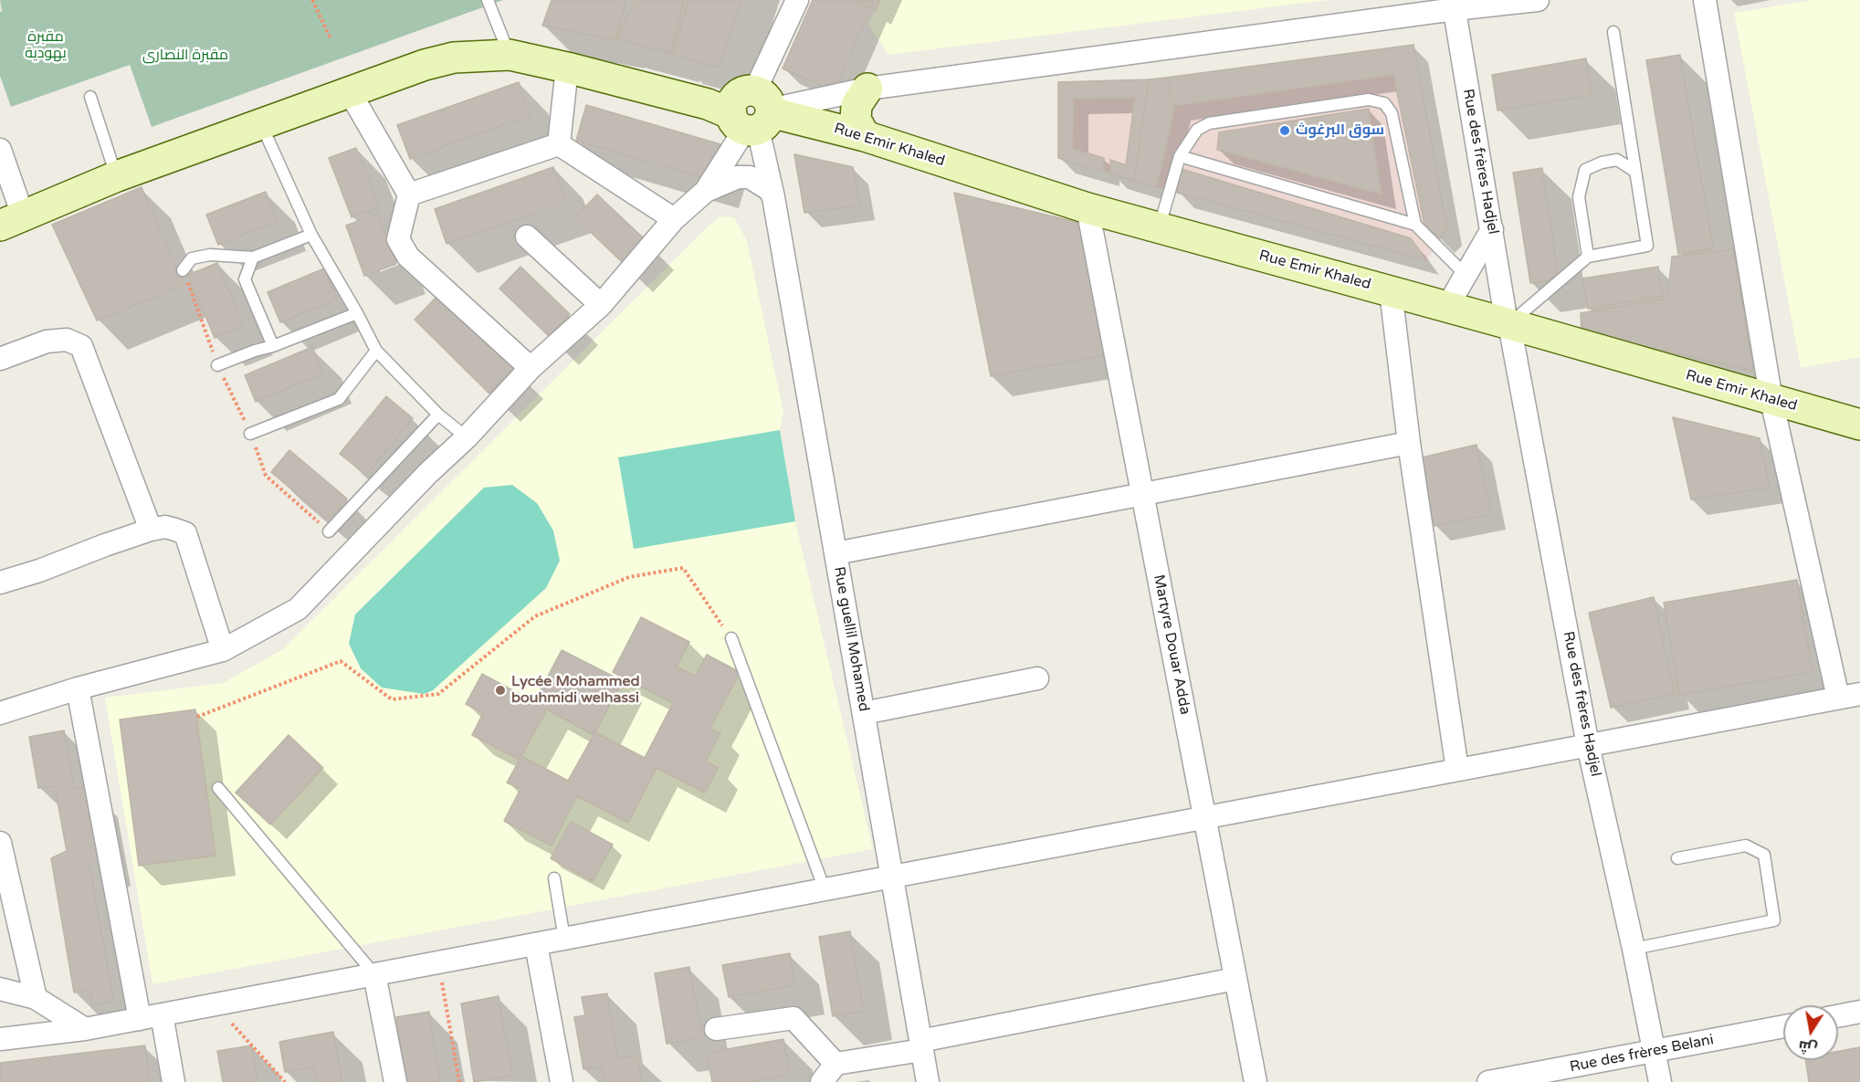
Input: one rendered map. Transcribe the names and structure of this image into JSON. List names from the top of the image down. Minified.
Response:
{"streets":{"street":["Rue Emir Khaled","Rue des frères Hadjel","Rue guellil Mohamed","Martyre Douar Adda","Rue des frères Belani"]},"crossings":[["Rue Emir Khaled","Rue des frères Hadjel"],["Rue Emir Khaled","Rue guellil Mohamed"],["Rue Emir Khaled","Martyre Douar Adda"],["Rue des frères Hadjel","Rue des frères Belani"]],"parks":["مقبرة يهودية","مقبرة النصارى"],"places":["سوق البرغوث","Lycée Mohammed bouhmidi welhassi"],"north":"bottom"}
